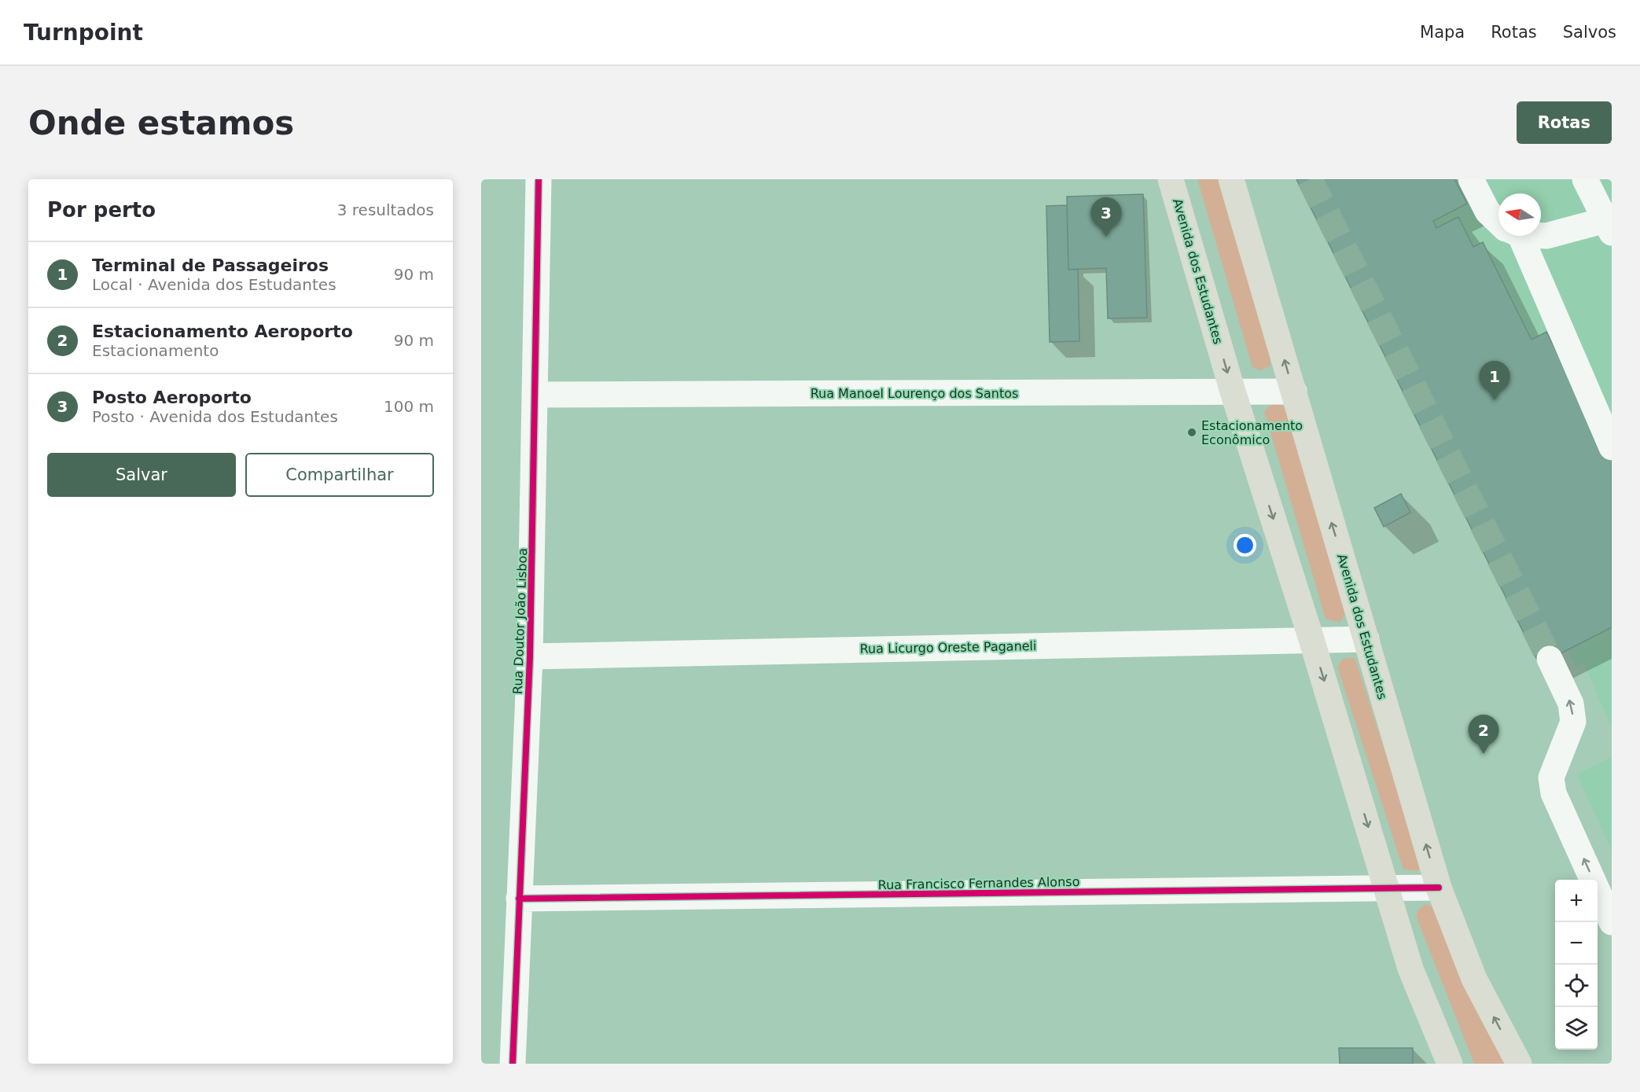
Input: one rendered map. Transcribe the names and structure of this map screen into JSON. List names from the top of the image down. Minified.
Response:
{"streets":{"main road":["Avenida dos Estudantes"],"street":["Rua Manoel Lourenço dos Santos","Rua Doutor João Lisboa","Rua Licurgo Oreste Paganeli","Rua Francisco Fernandes Alonso"]},"crossings":[["Avenida dos Estudantes","Rua Manoel Lourenço dos Santos"],["Avenida dos Estudantes","Rua Licurgo Oreste Paganeli"],["Avenida dos Estudantes","Rua Francisco Fernandes Alonso"],["Rua Manoel Lourenço dos Santos","Rua Doutor João Lisboa"],["Rua Doutor João Lisboa","Rua Licurgo Oreste Paganeli"],["Rua Doutor João Lisboa","Rua Francisco Fernandes Alonso"]],"places":["Estacionamento Econômico"],"north":"left","page":{"header":"Turnpoint","nav":["Mapa","Rotas","Salvos"],"buttons":["Rotas",["Salvar","Compartilhar"]],"title":"Onde estamos","heading":["Por perto","3 resultados"],"pins":["3","1","2"],"list":[{"mark":"1","name":"Terminal de Passageiros","note":"Local · Avenida dos Estudantes","value":"90 m"},{"mark":"2","name":"Estacionamento Aeroporto","note":"Estacionamento","value":"90 m"},{"mark":"3","name":"Posto Aeroporto","note":"Posto · Avenida dos Estudantes","value":"100 m"}],"map_buttons":["+","−"]}}
